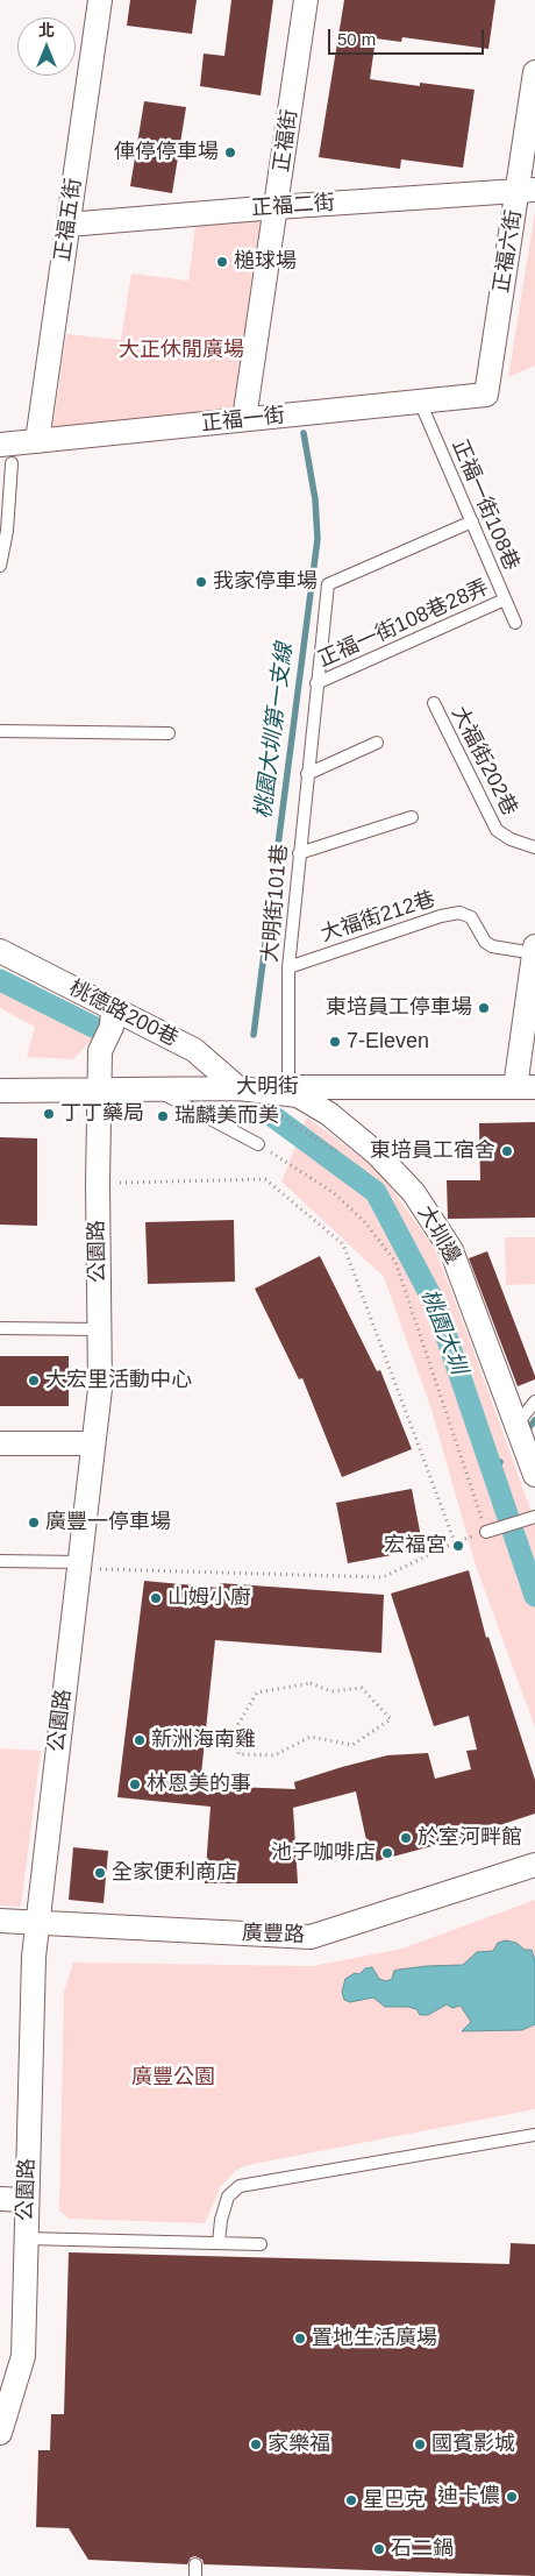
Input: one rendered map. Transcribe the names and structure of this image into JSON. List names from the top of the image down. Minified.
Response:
{"streets":{"street":["正福街","正福二街","正福五街","正福六街","正福一街","桃德路200巷","大明街","大圳邊","公園路","廣豐路"],"lane":["正福一街108巷","正福一街108巷28弄","大福街202巷","大明街101巷","大福街212巷"]},"crossings":[["正福街","正福二街"],["正福街","正福一街"],["正福二街","正福五街"],["正福二街","正福六街"],["正福五街","正福一街"],["正福六街","正福一街"],["正福一街","正福一街108巷"],["正福一街108巷","正福一街108巷28弄"],["正福一街108巷","大明街101巷"],["正福一街108巷28弄","大明街101巷"],["大明街101巷","大福街212巷"],["大明街101巷","大明街"],["桃德路200巷","大明街"],["桃德路200巷","大圳邊"],["桃德路200巷","公園路"],["大明街","大圳邊"],["大明街","公園路"],["公園路","廣豐路"]],"water":["桃園大圳第一支線","桃園大圳"],"parks":["大正休閒廣場","廣豐公園"],"places":["俥停停車場","槌球場","我家停車場","東培員工停車場","7-Eleven","丁丁藥局","瑞麟美而美","東培員工宿舍","大宏里活動中心","廣豐一停車場","宏福宮","山姆小廚","新洲海南雞","林恩美的事","於室河畔館","池子咖啡店","全家便利商店","置地生活廣場","家樂福","國賓影城","迪卡儂","星巴克","石二鍋"],"scale_bar":"50 m","north":"top"}
